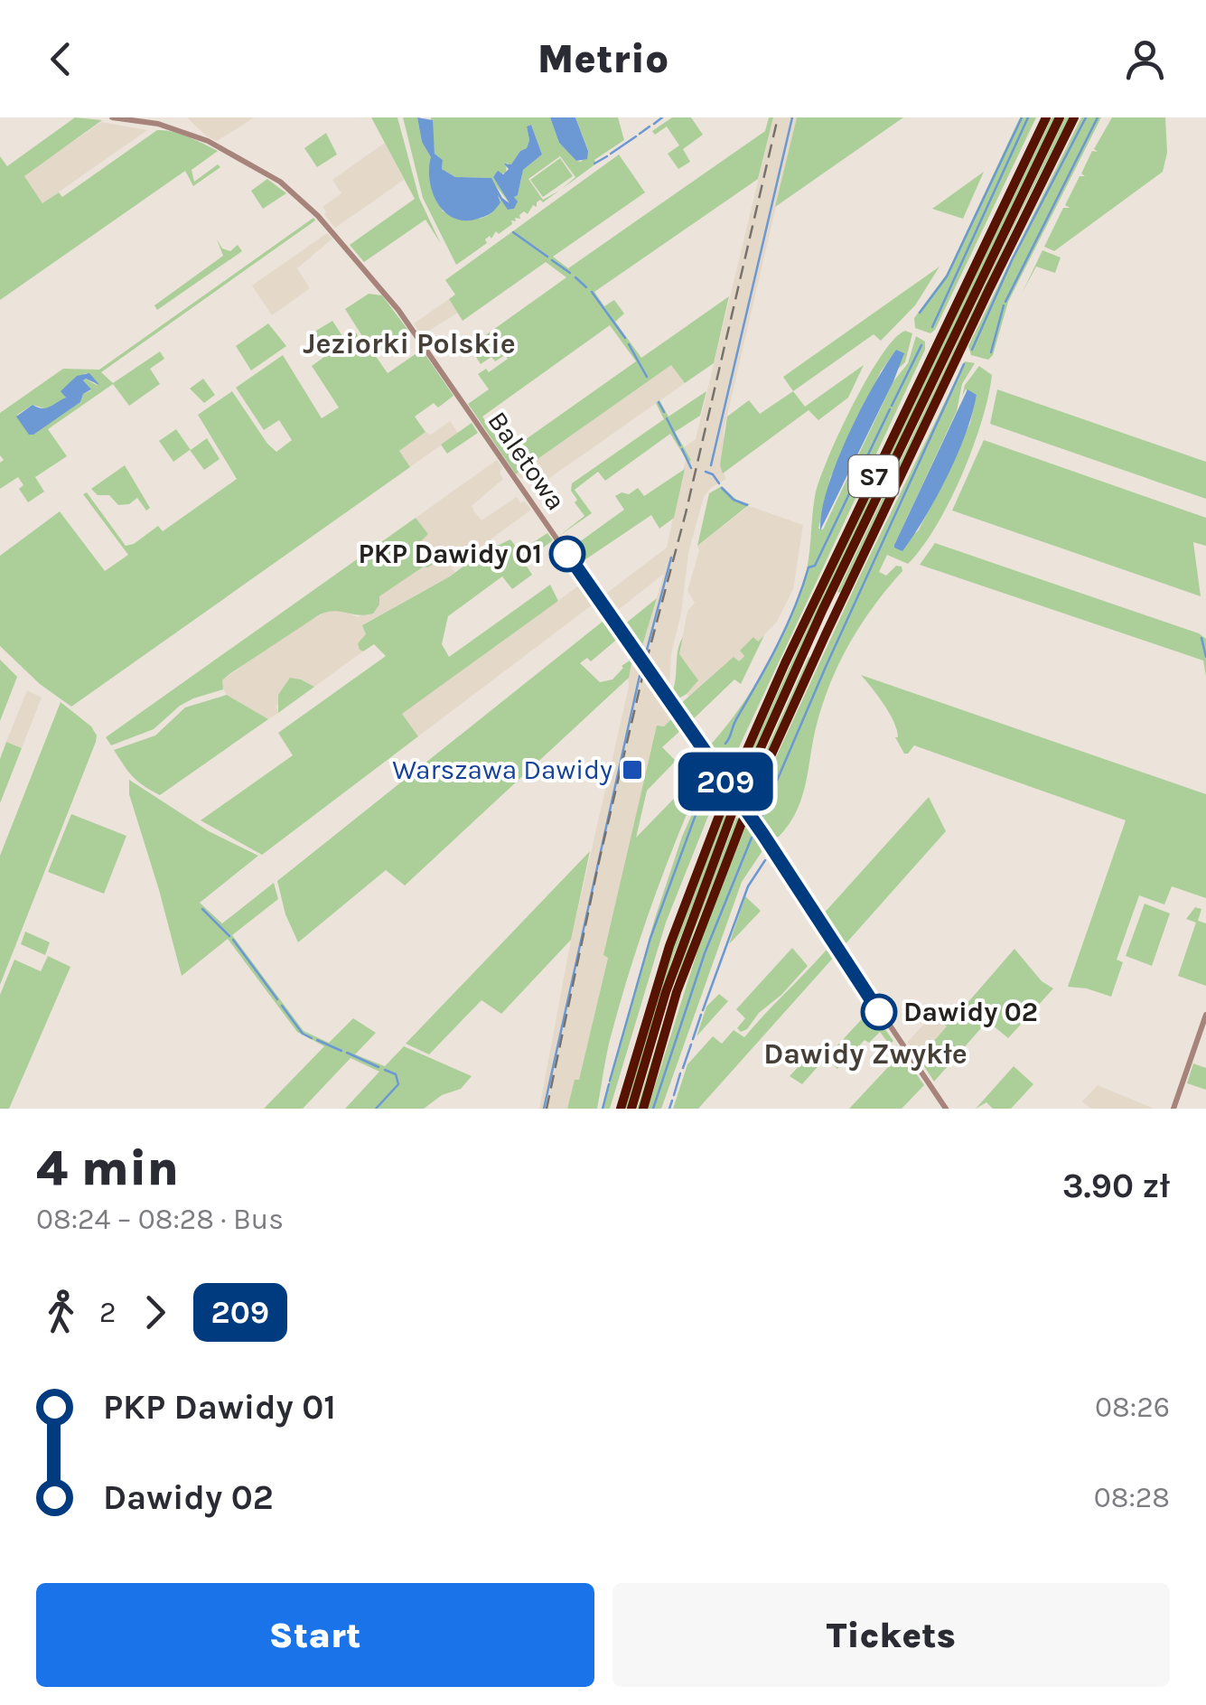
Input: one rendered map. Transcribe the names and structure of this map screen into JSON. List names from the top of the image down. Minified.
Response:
{"streets":{"highway":["S7"],"street":["Baletowa"]},"districts":["Jeziorki Polskie","Dawidy Zwykłe"],"places":{"other":["PKP Dawidy 01","Dawidy 02"],"transit":["Warszawa Dawidy"]},"lines":["bus line 209"],"page":{"header":"Metrio","on_map":"209","heading":["4 min","08:24 – 08:28 · Bus","3.90 zł"],"legs":["2","209"],"list":[{"name":"PKP Dawidy 01","value":"08:26"},{"name":"Dawidy 02","value":"08:28"}],"buttons":["Start","Tickets"]}}
